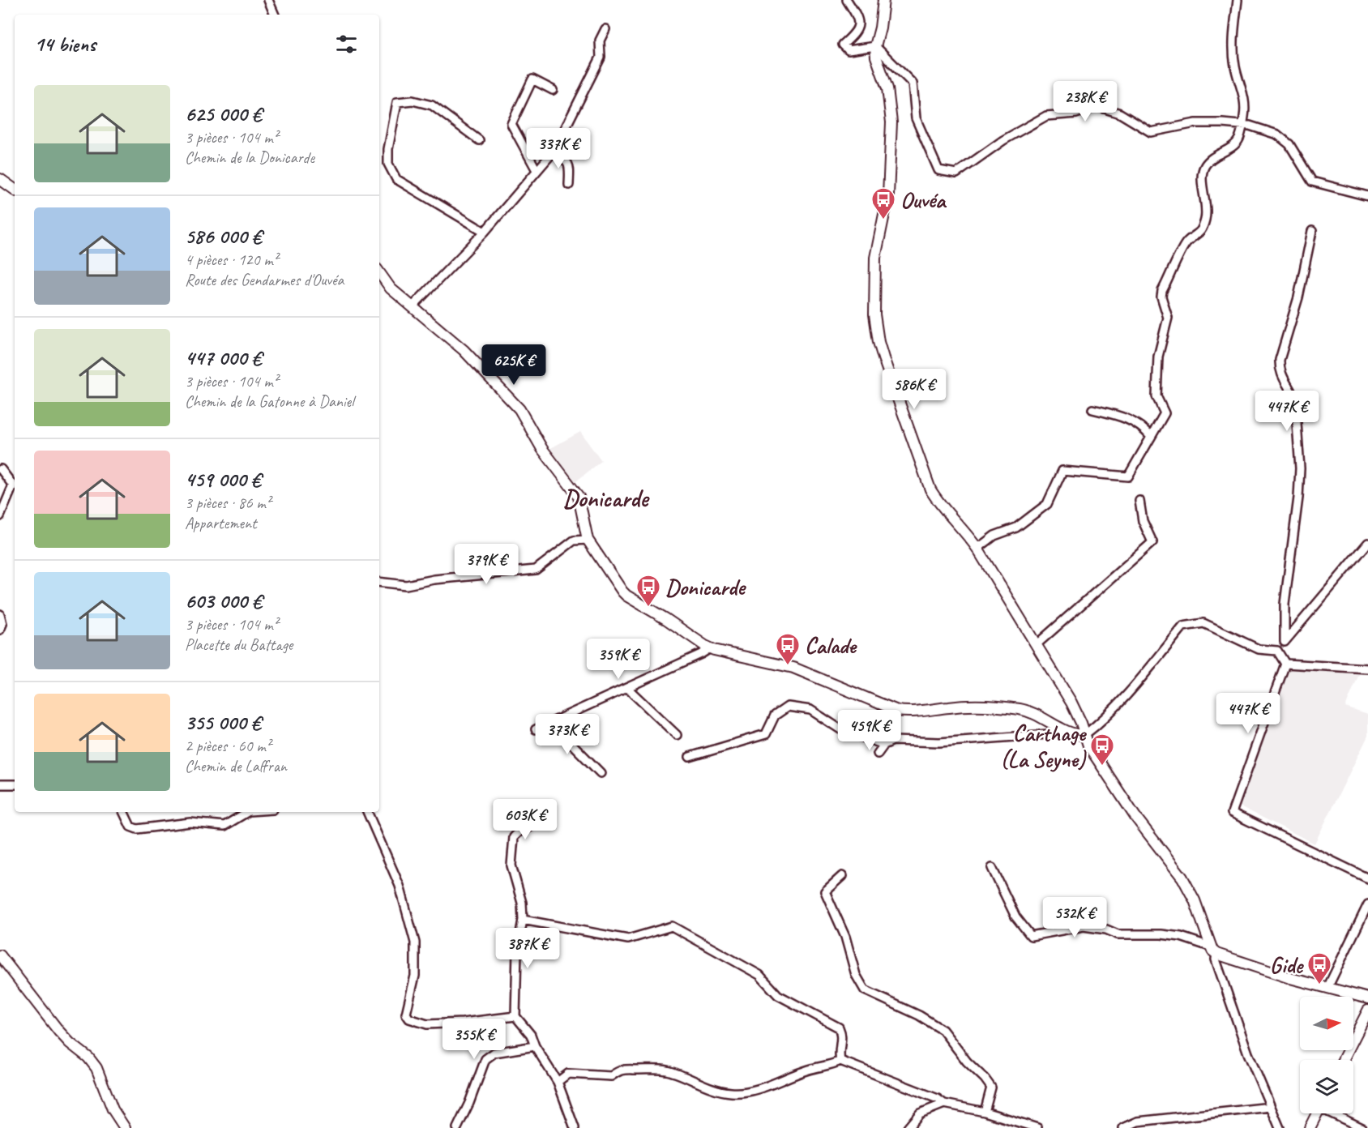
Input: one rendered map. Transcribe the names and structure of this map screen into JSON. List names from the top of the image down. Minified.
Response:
{"districts":["Donicarde"],"places":{"bus stop":["Ouvéa","Donicarde","Calade","Carthage (La Seyne)","Gide"]},"north":"right","page":{"heading":"14 biens","list":[{"name":"625 000 €","note":"3 pièces · 104 m² · Chemin de la Donicarde"},{"name":"586 000 €","note":"4 pièces · 120 m² · Route des Gendarmes d'Ouvéa"},{"name":"447 000 €","note":"3 pièces · 104 m² · Chemin de la Gatonne à Daniel"},{"name":"459 000 €","note":"3 pièces · 86 m² · Appartement"},{"name":"603 000 €","note":"3 pièces · 104 m² · Placette du Battage"},{"name":"355 000 €","note":"2 pièces · 60 m² · Chemin de Laffran"}],"price":["238K €","337K €","625K €","586K €","447K €","379K €","359K €","447K €","459K €","373K €","603K €","532K €","387K €","355K €"]}}
